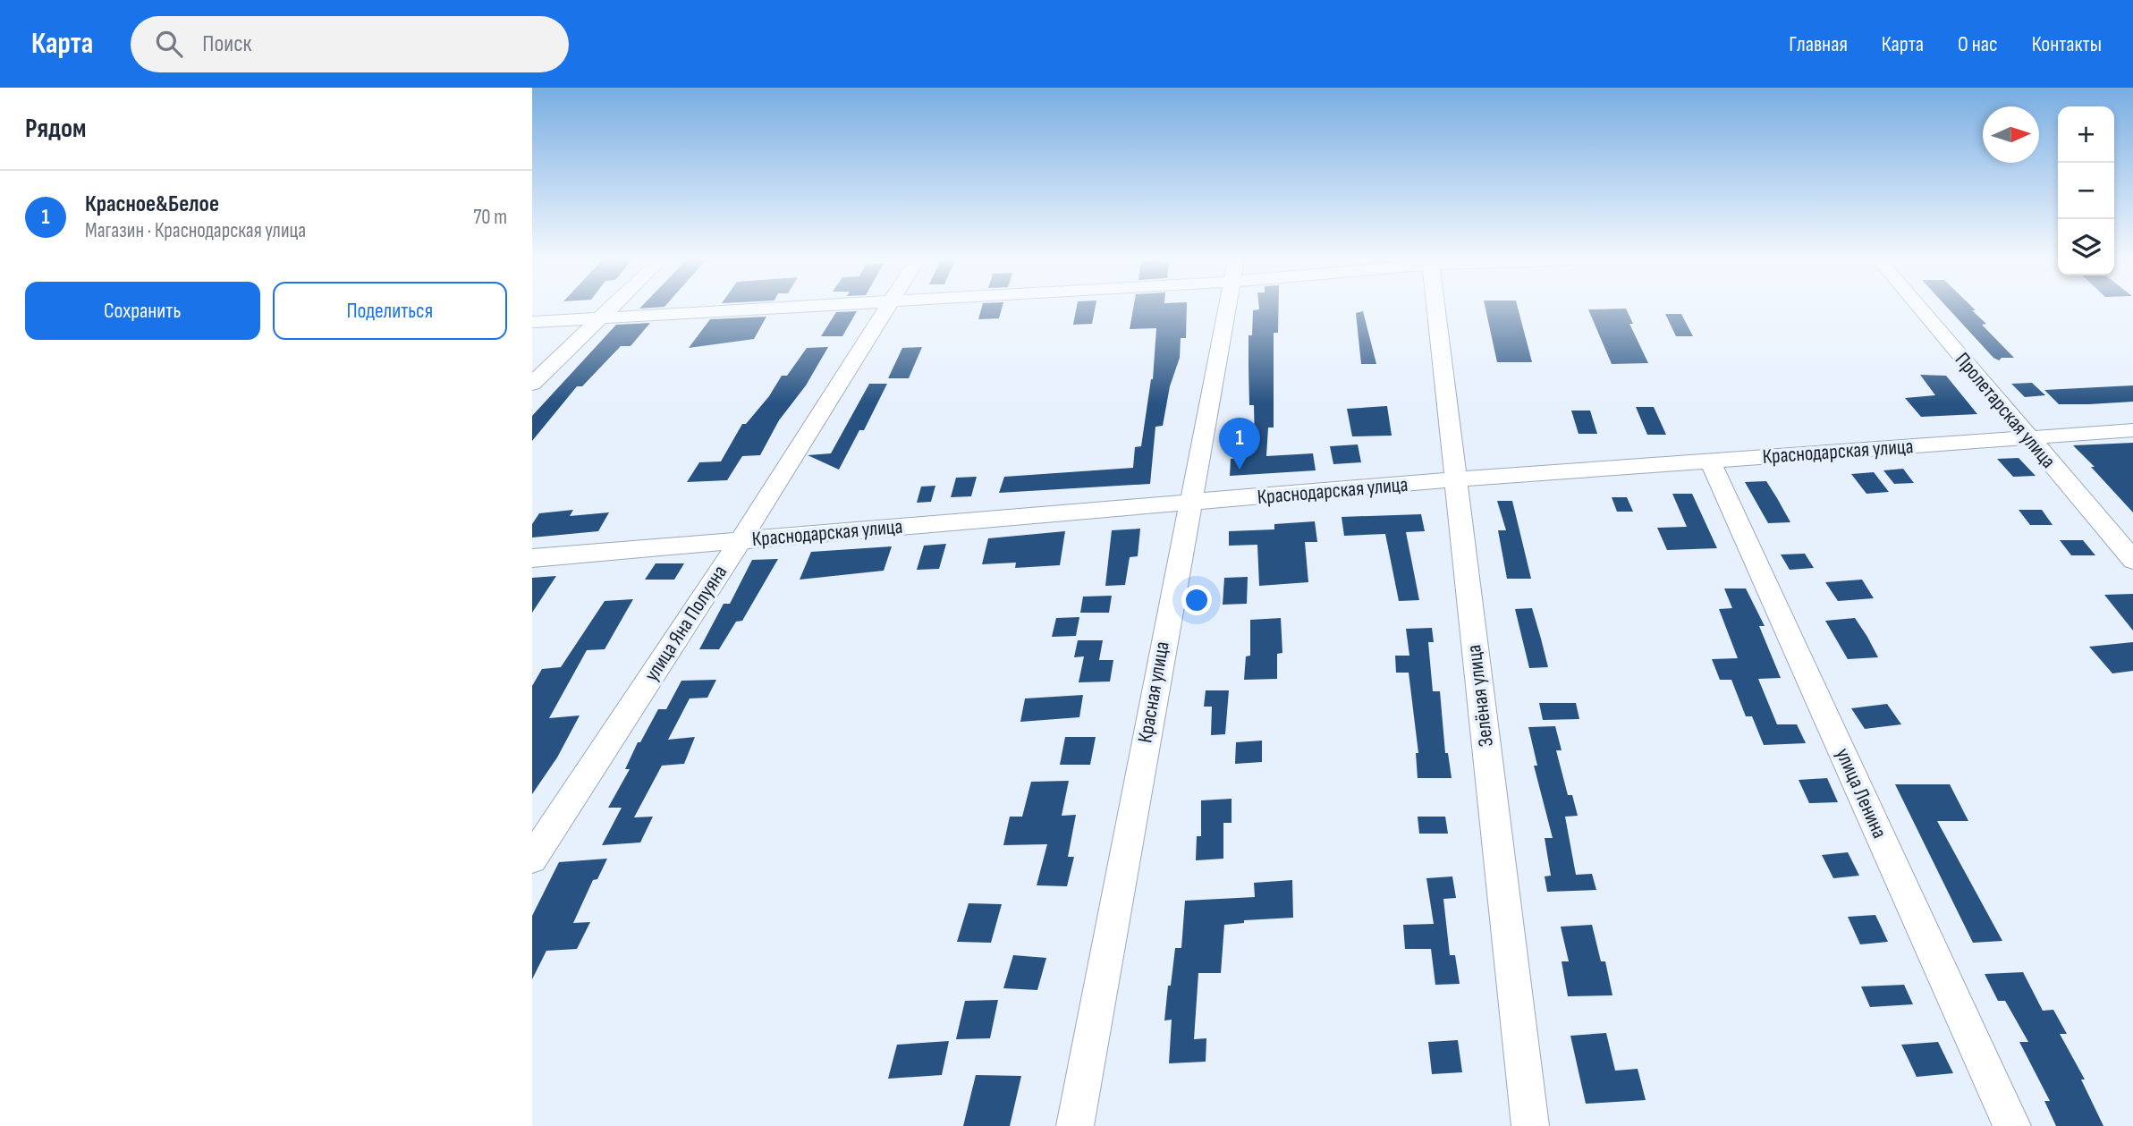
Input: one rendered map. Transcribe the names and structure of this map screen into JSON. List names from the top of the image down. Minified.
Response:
{"streets":{"street":["Пролетарская улица","Краснодарская улица","улица Яна Полуяна","Красная улица","Зелёная улица","улица Ленина"]},"crossings":[["Пролетарская улица","Краснодарская улица"],["Краснодарская улица","улица Яна Полуяна"],["Краснодарская улица","Красная улица"],["Краснодарская улица","Зелёная улица"],["Краснодарская улица","улица Ленина"]],"north":"right","page":{"header":"Карта","search":"Поиск","nav":["Главная","Карта","О нас","Контакты"],"heading":"Рядом","map_buttons":["+","−"],"list":[{"mark":"1","name":"Красное&Белое","note":"Магазин · Краснодарская улица","value":"70 m"}],"buttons":["Сохранить","Поделиться"],"pins":"1"}}
